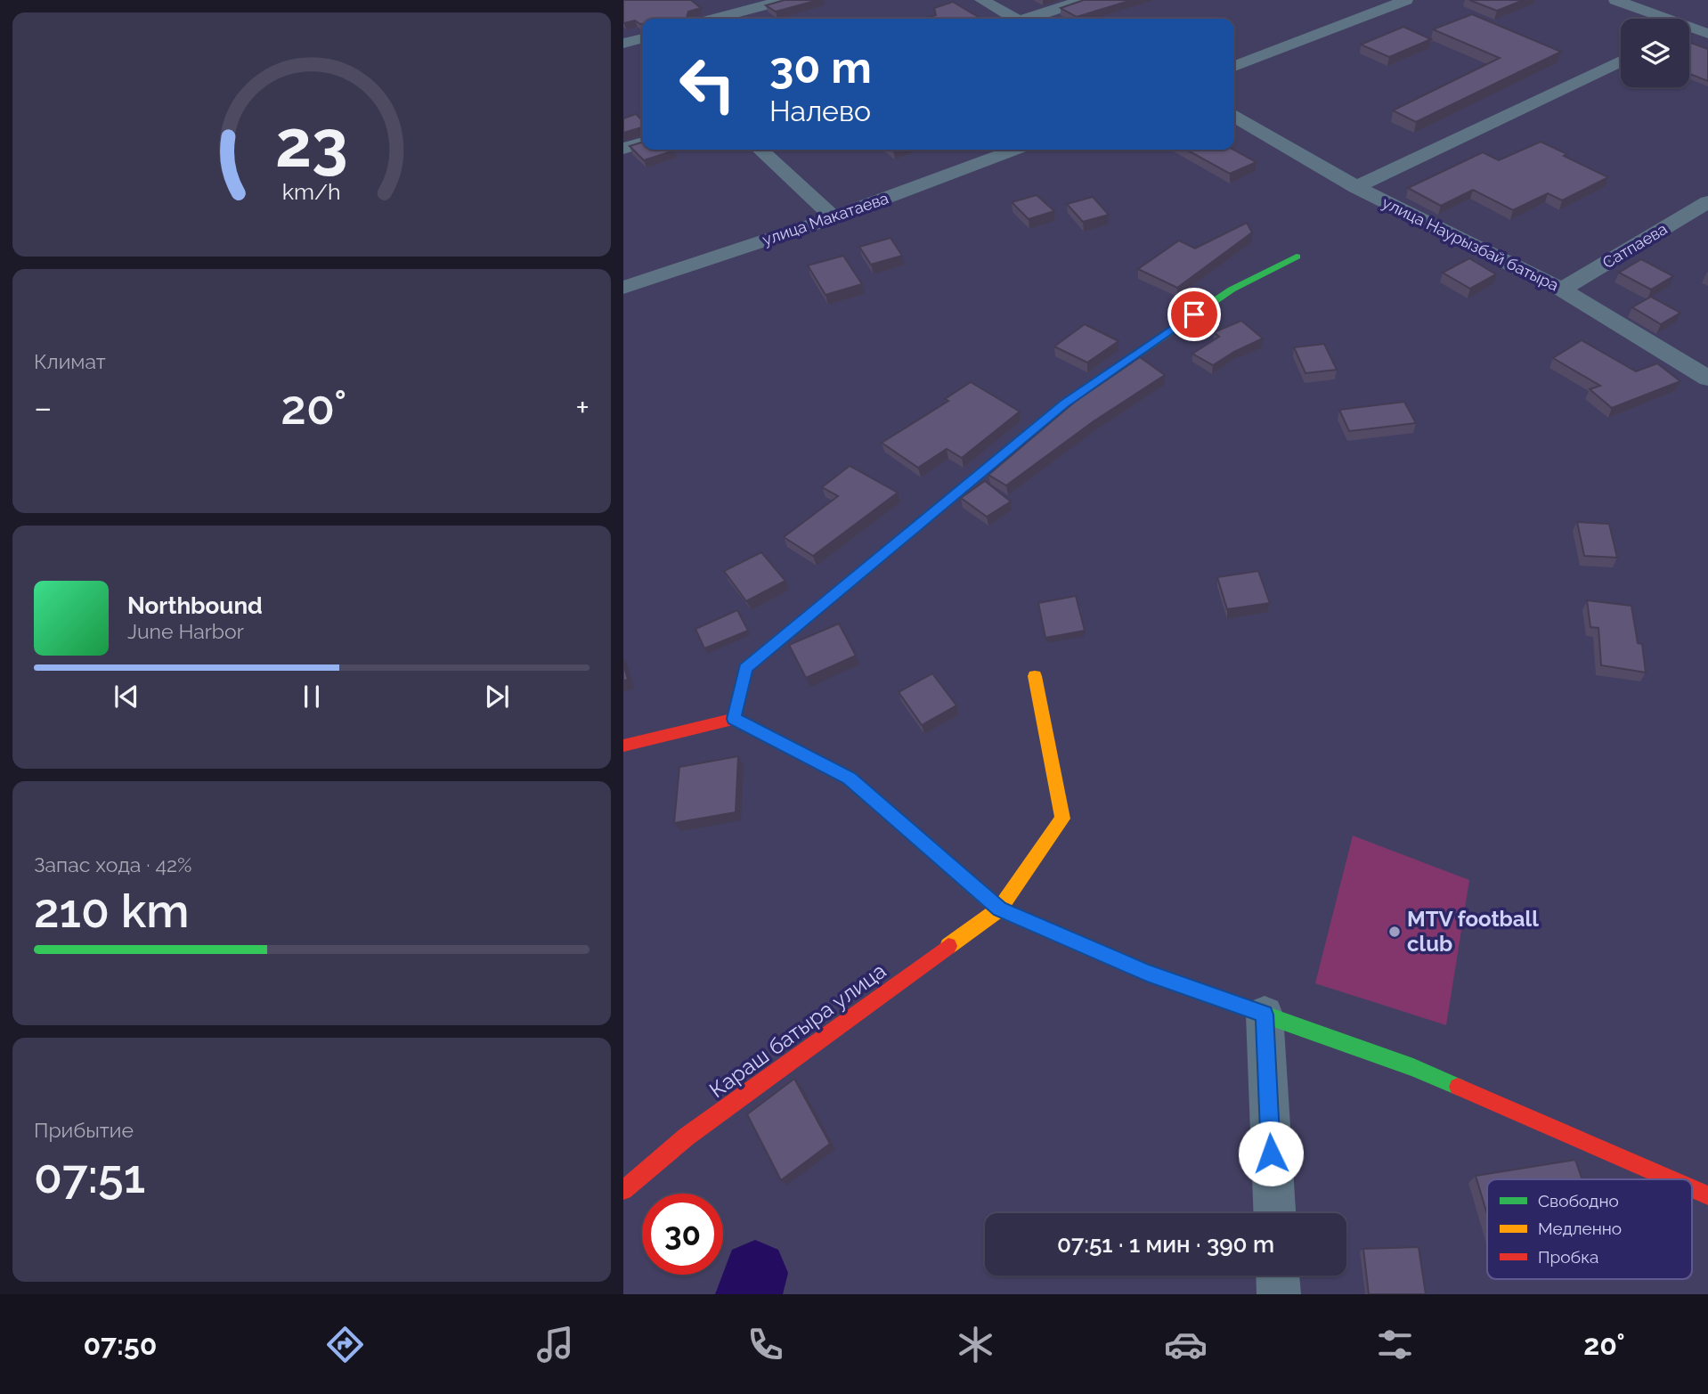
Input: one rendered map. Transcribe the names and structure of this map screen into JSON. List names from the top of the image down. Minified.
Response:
{"streets":{"street":["улица Макатаева","улица Наурызбай батыра","Сатпаева","Караш батыра улица"]},"crossings":[["улица Наурызбай батыра","Сатпаева"]],"places":["MTV football club"],"legend":["Свободно","Медленно","Пробка"],"page":{"turn":["30 m","Налево"],"tile":["Климат",["Запас хода · 42%","210 km"],["Прибытие","07:51"]],"heat":["−","20°","+"],"song":["Northbound","June Harbor"],"limit":"30","trip":"07:51 · 1 мин · 390 m","tabs":["07:50","20°"],"gauge":["23","km/h"]}}
